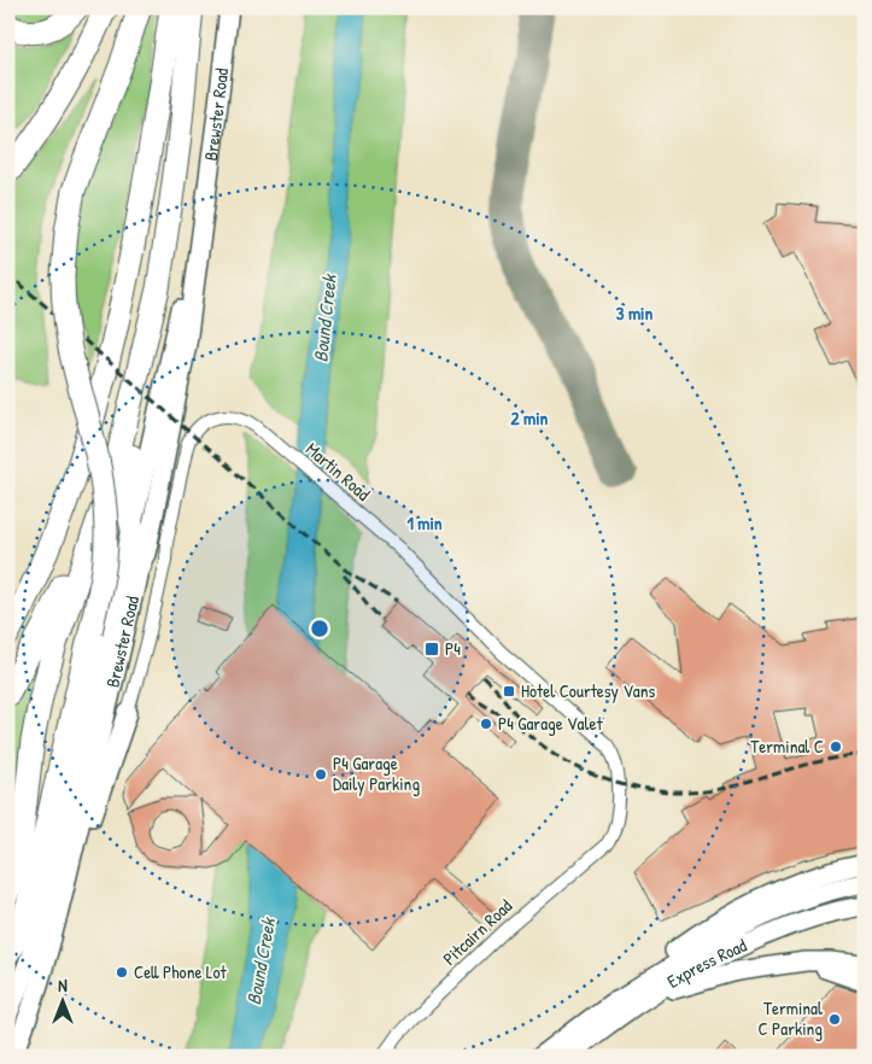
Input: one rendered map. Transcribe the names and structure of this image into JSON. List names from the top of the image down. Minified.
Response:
{"streets":{"street":["Brewster Road","Martin Road","Pitcairn Road","Express Road"]},"crossings":[["Martin Road","Pitcairn Road"]],"water":["Bound Creek"],"places":{"transit":["P4","Hotel Courtesy Vans"],"other":["P4 Garage Valet","Terminal C","P4 Garage Daily Parking","Cell Phone Lot","Terminal C Parking"]},"north":"top","rings":["3 min","2 min","1 min"]}
